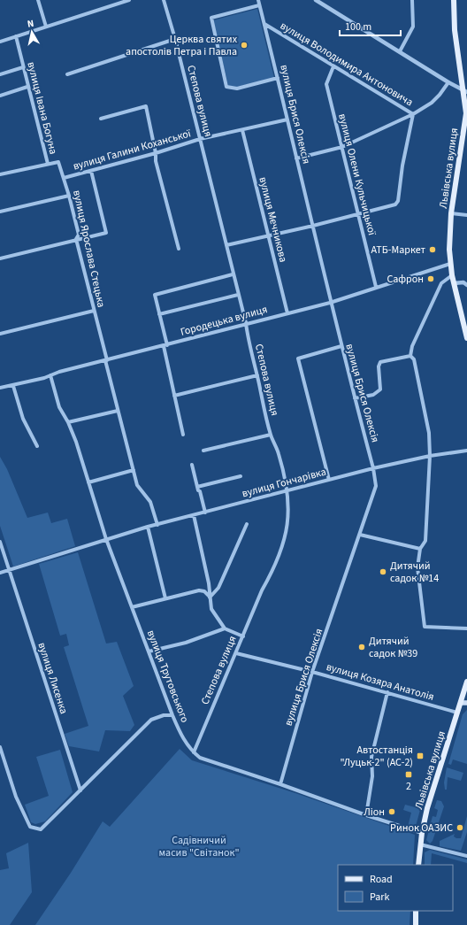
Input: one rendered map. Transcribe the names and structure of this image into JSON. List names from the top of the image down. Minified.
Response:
{"streets":{"main road":["Львівська вулиця"],"street":["вулиця Володимира Антоновича","Степова вулиця","вулиця Івана Богуна","вулиця Брися Олексія","вулиця Галини Коханської","вулиця Олени Кульчицької","вулиця Мечникова","вулиця Ярослава Стецька","Городецька вулиця","вулиця Гончарівка","вулиця Трутовського","вулиця Лисенка","вулиця Козяра Анатолія"]},"crossings":[["вулиця Володимира Антоновича","вулиця Брися Олексія"],["вулиця Володимира Антоновича","вулиця Олени Кульчицької"],["Степова вулиця","вулиця Галини Коханської"],["Степова вулиця","Городецька вулиця"],["Степова вулиця","вулиця Гончарівка"],["Степова вулиця","вулиця Трутовського"],["Степова вулиця","вулиця Козяра Анатолія"],["вулиця Івана Богуна","вулиця Ярослава Стецька"],["вулиця Брися Олексія","вулиця Галини Коханської"],["вулиця Брися Олексія","Городецька вулиця"],["вулиця Брися Олексія","вулиця Гончарівка"],["вулиця Брися Олексія","вулиця Трутовського"],["вулиця Брися Олексія","вулиця Козяра Анатолія"],["вулиця Галини Коханської","вулиця Мечникова"],["вулиця Галини Коханської","вулиця Ярослава Стецька"],["Львівська вулиця","Городецька вулиця"],["Львівська вулиця","вулиця Трутовського"],["Львівська вулиця","вулиця Козяра Анатолія"],["вулиця Олени Кульчицької","Городецька вулиця"],["вулиця Мечникова","Городецька вулиця"],["вулиця Ярослава Стецька","Городецька вулиця"],["вулиця Ярослава Стецька","вулиця Гончарівка"],["Городецька вулиця","вулиця Трутовського"],["вулиця Гончарівка","вулиця Трутовського"]],"parks":["Садівничий масив \"Світанок\""],"places":{"other":["Церква святих апостолів Петра і Павла","АТБ-Маркет","Сафрон","Дитячий садок №14","Дитячий садок №39","Ліон","Ринок ОАЗИС"],"transit":["Автостанція \"Луцьк-2\" (АС-2)","2"]},"legend":["Road","Park"],"scale_bar":"100 m","north":"top"}
